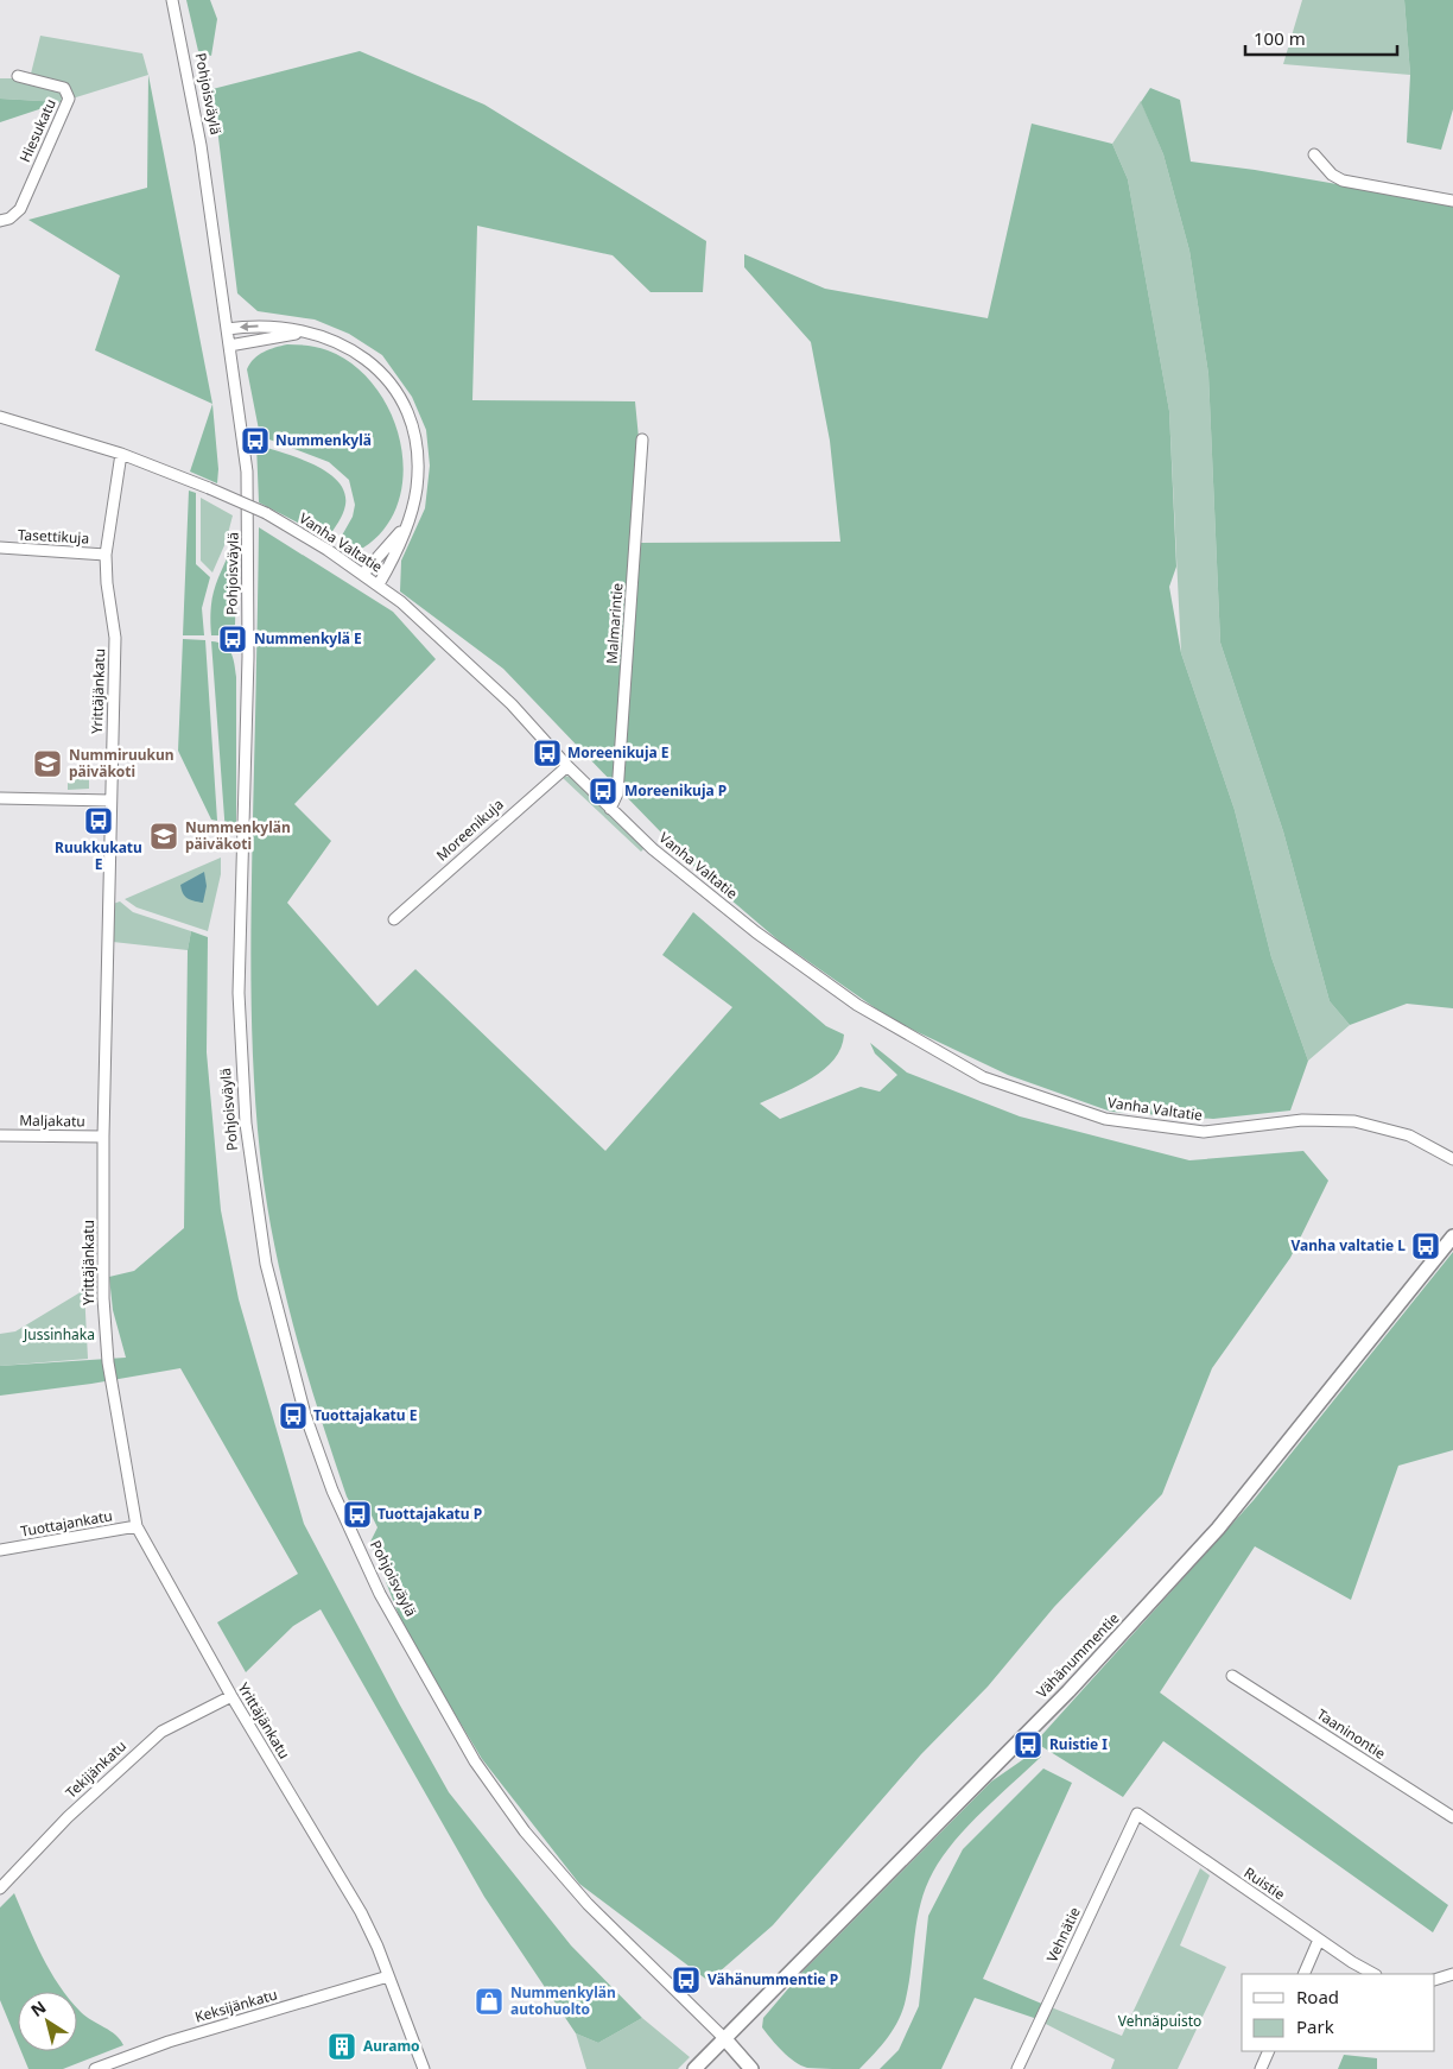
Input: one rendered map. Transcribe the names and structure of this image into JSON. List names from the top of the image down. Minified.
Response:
{"streets":{"main road":["Pohjoisväylä","Vähänummentie"],"street":["Hiesukatu","Tasettikuja","Vanha Valtatie","Malmarintie","Yrittäjänkatu","Moreenikuja","Maljakatu","Tuottajankatu","Taaninontie","Tekijänkatu","Ruistie","Vehnätie","Keksijänkatu"]},"crossings":[["Pohjoisväylä","Vähänummentie"],["Tasettikuja","Yrittäjänkatu"],["Vanha Valtatie","Malmarintie"],["Vanha Valtatie","Yrittäjänkatu"],["Vanha Valtatie","Moreenikuja"],["Yrittäjänkatu","Maljakatu"],["Yrittäjänkatu","Tuottajankatu"],["Yrittäjänkatu","Tekijänkatu"],["Yrittäjänkatu","Keksijänkatu"],["Ruistie","Vehnätie"]],"parks":["Jussinhaka","Vehnäpuisto"],"places":{"bus stop":["Nummenkylä","Nummenkylä E","Moreenikuja E","Moreenikuja P","Ruukkukatu E","Vanha valtatie L","Tuottajakatu E","Tuottajakatu P","Ruistie I","Vähänummentie P"],"school or university":["Nummiruukun päiväkoti","Nummenkylän päiväkoti"],"shop":["Nummenkylän autohuolto"],"building":["Auramo"]},"legend":["Road","Park"],"scale_bar":"100 m","north":"top left"}
